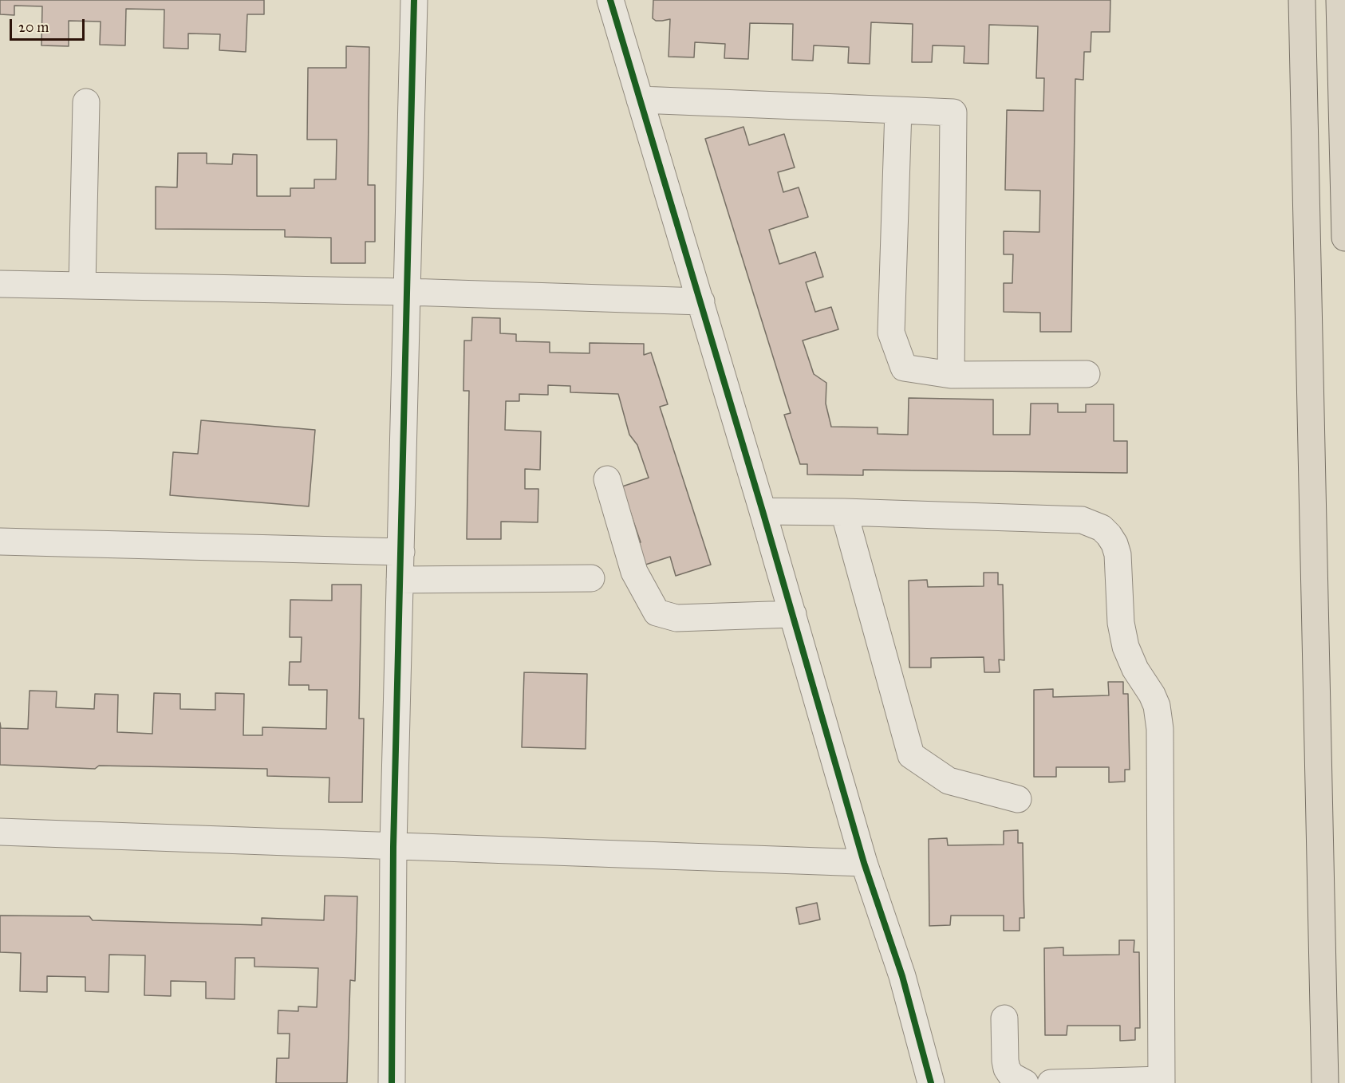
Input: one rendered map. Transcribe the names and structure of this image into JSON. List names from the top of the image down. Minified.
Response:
{"scale_bar":"20 m"}
